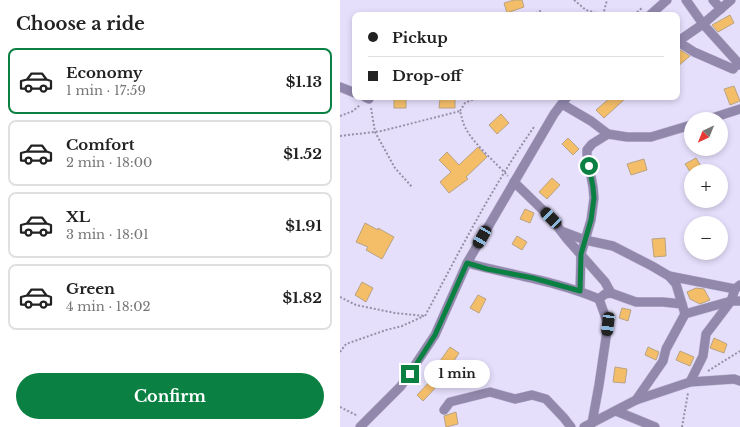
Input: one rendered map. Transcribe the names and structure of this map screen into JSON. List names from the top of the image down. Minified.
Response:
{"north":"bottom left","page":{"heading":"Choose a ride","banner":["Pickup","Drop-off"],"list":[{"name":"Economy","note":"1 min · 17:59","value":"$1.13"},{"name":"Comfort","note":"2 min · 18:00","value":"$1.52"},{"name":"XL","note":"3 min · 18:01","value":"$1.91"},{"name":"Green","note":"4 min · 18:02","value":"$1.82"}],"map_buttons":["+","−"],"bubble":"1 min","buttons":"Confirm"}}
